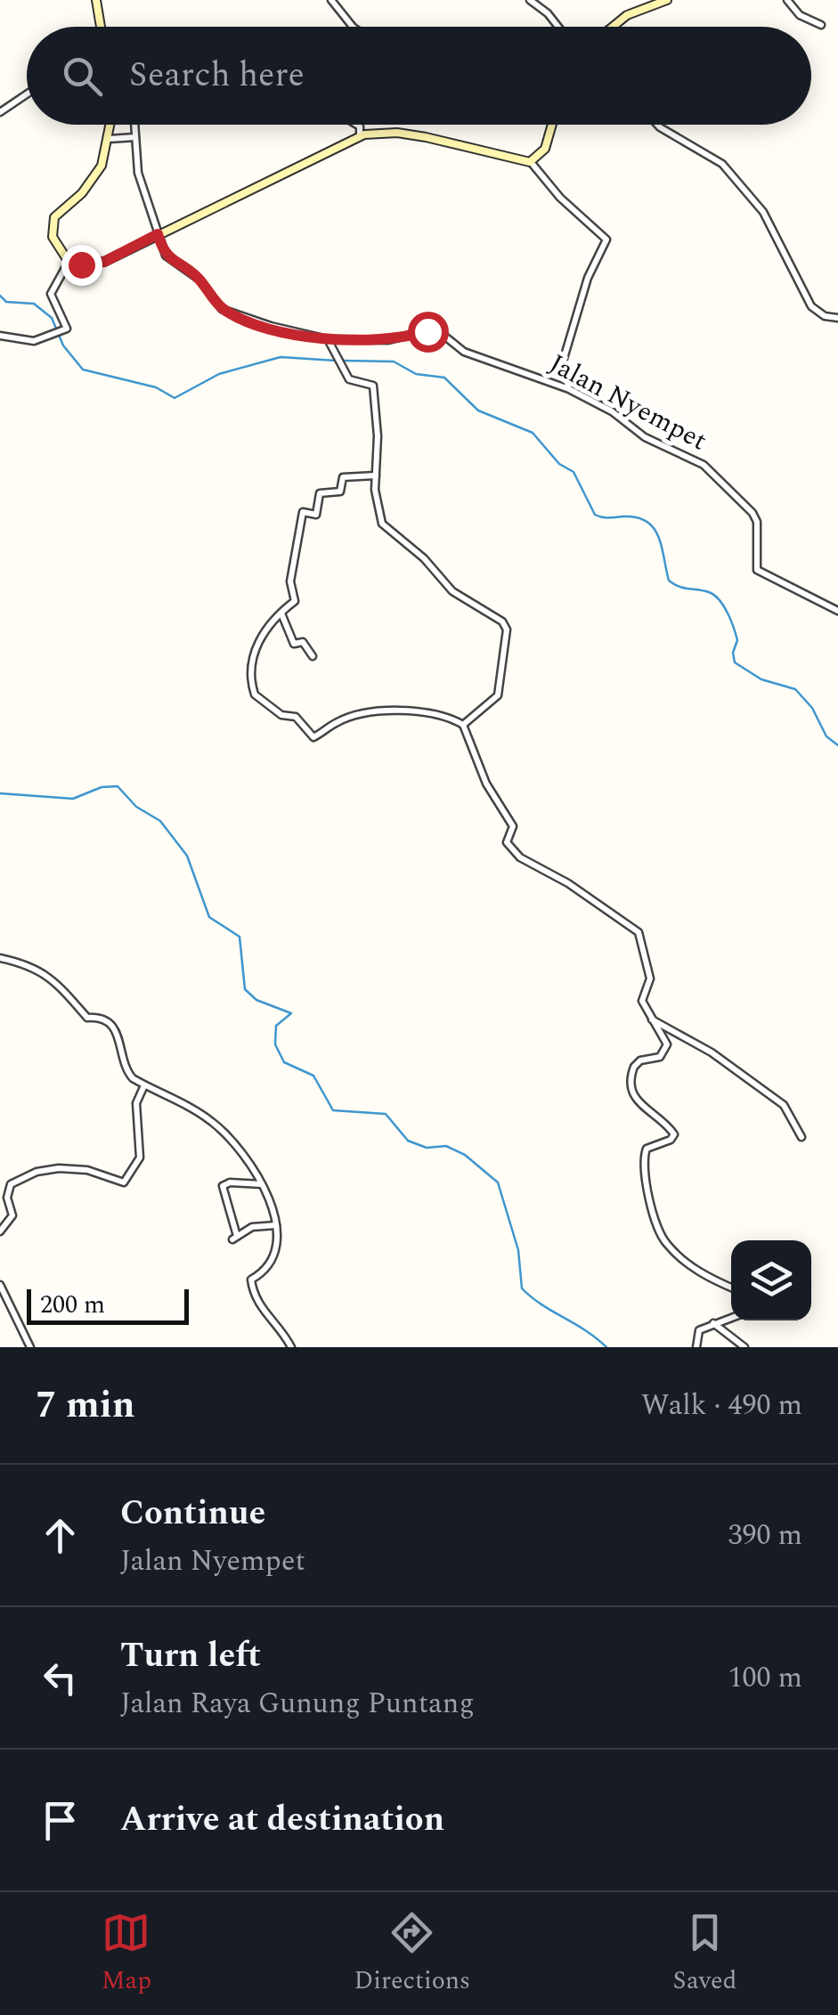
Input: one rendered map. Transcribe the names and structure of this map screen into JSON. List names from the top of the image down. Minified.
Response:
{"streets":{"street":["Jalan Nyempet"]},"scale_bar":"200 m","page":{"search":"Search here","scale":"200 m","heading":["7 min","Walk · 490 m"],"list":[["Continue","Jalan Nyempet","390 m"],["Turn left","Jalan Raya Gunung Puntang","100 m"],"Arrive at destination"],"nav":["Map","Directions","Saved"]}}
